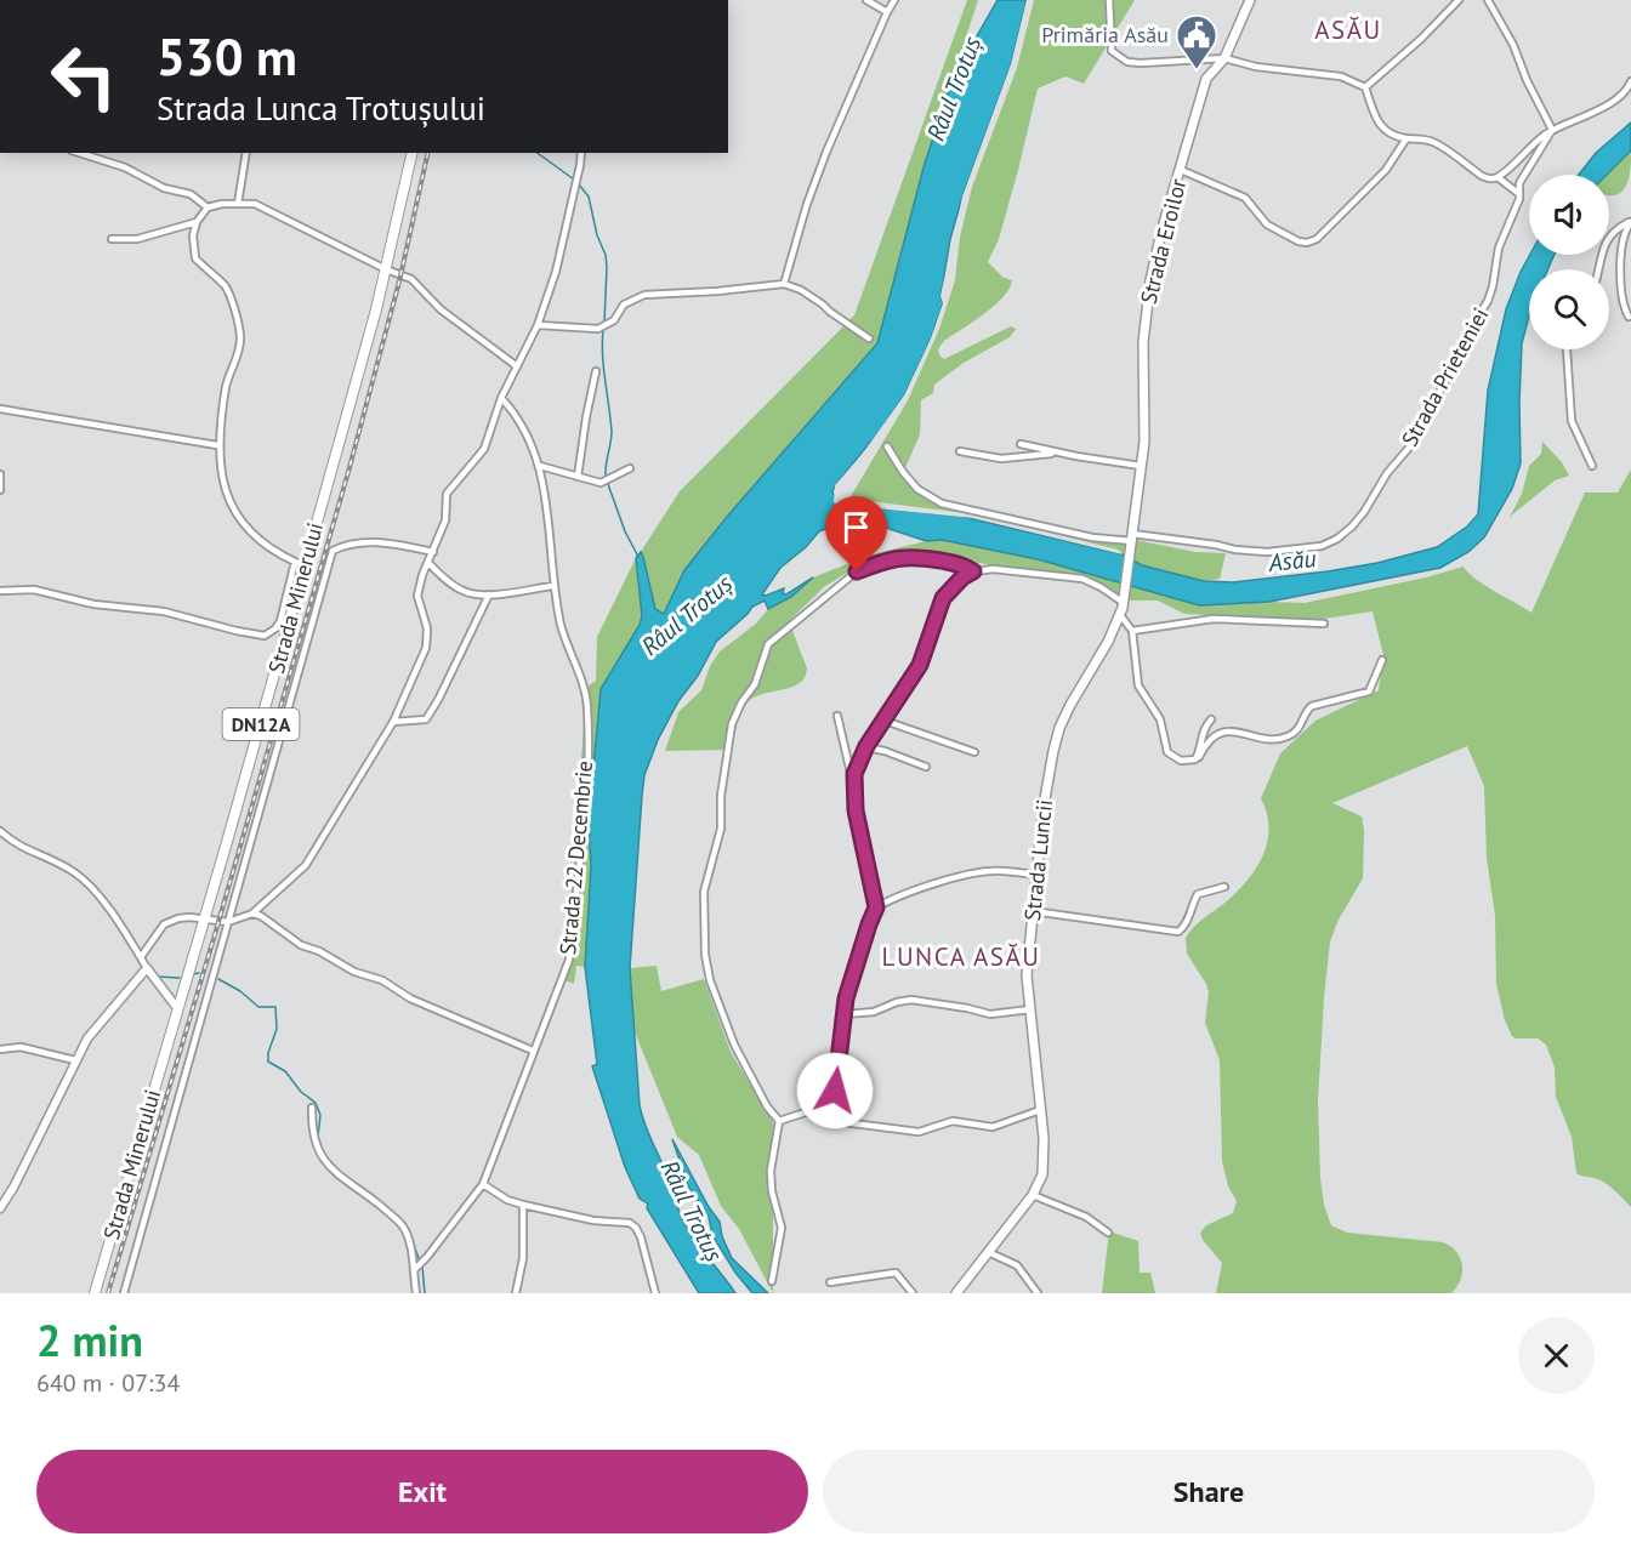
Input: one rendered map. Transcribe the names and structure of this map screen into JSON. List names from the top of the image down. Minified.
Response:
{"streets":{"main road":["Strada Eroilor","Strada Minerului","DN12A","Strada Luncii"],"street":["Strada Prieteniei","Strada 22 Decembrie"]},"crossings":[["Strada Eroilor","Strada Prieteniei"],["Strada Eroilor","Strada Luncii"]],"districts":["ASĂU","LUNCA ASĂU"],"water":["Râul Trotuș","Asău"],"places":{"public building":["Primăria Asău"]},"page":{"turn":["530 m","Strada Lunca Trotușului"],"heading":["2 min","640 m · 07:34"],"buttons":["Exit","Share"]}}
